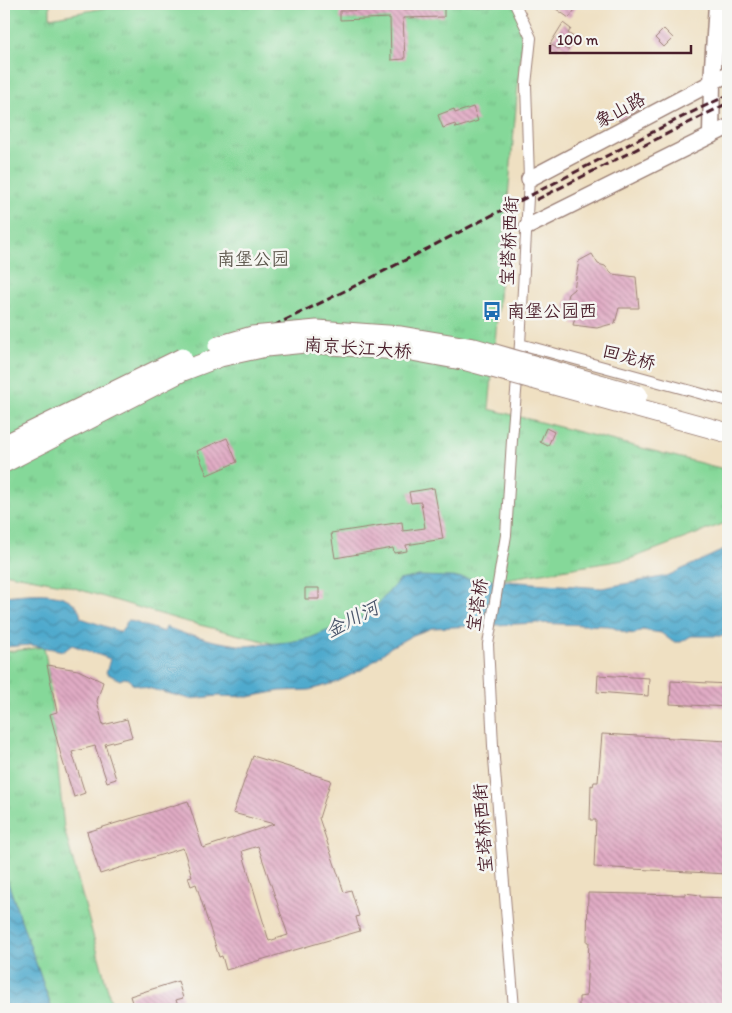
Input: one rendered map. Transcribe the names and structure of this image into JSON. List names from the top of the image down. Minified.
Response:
{"streets":{"highway":["南京长江大桥"],"street":["象山路","宝塔桥西街","回龙桥","宝塔桥"]},"crossings":[["象山路","宝塔桥西街"],["宝塔桥西街","回龙桥"],["宝塔桥西街","宝塔桥"]],"water":["金川河"],"parks":["南堡公园"],"places":{"bus stop":["南堡公园西"]},"scale_bar":"100 m"}
